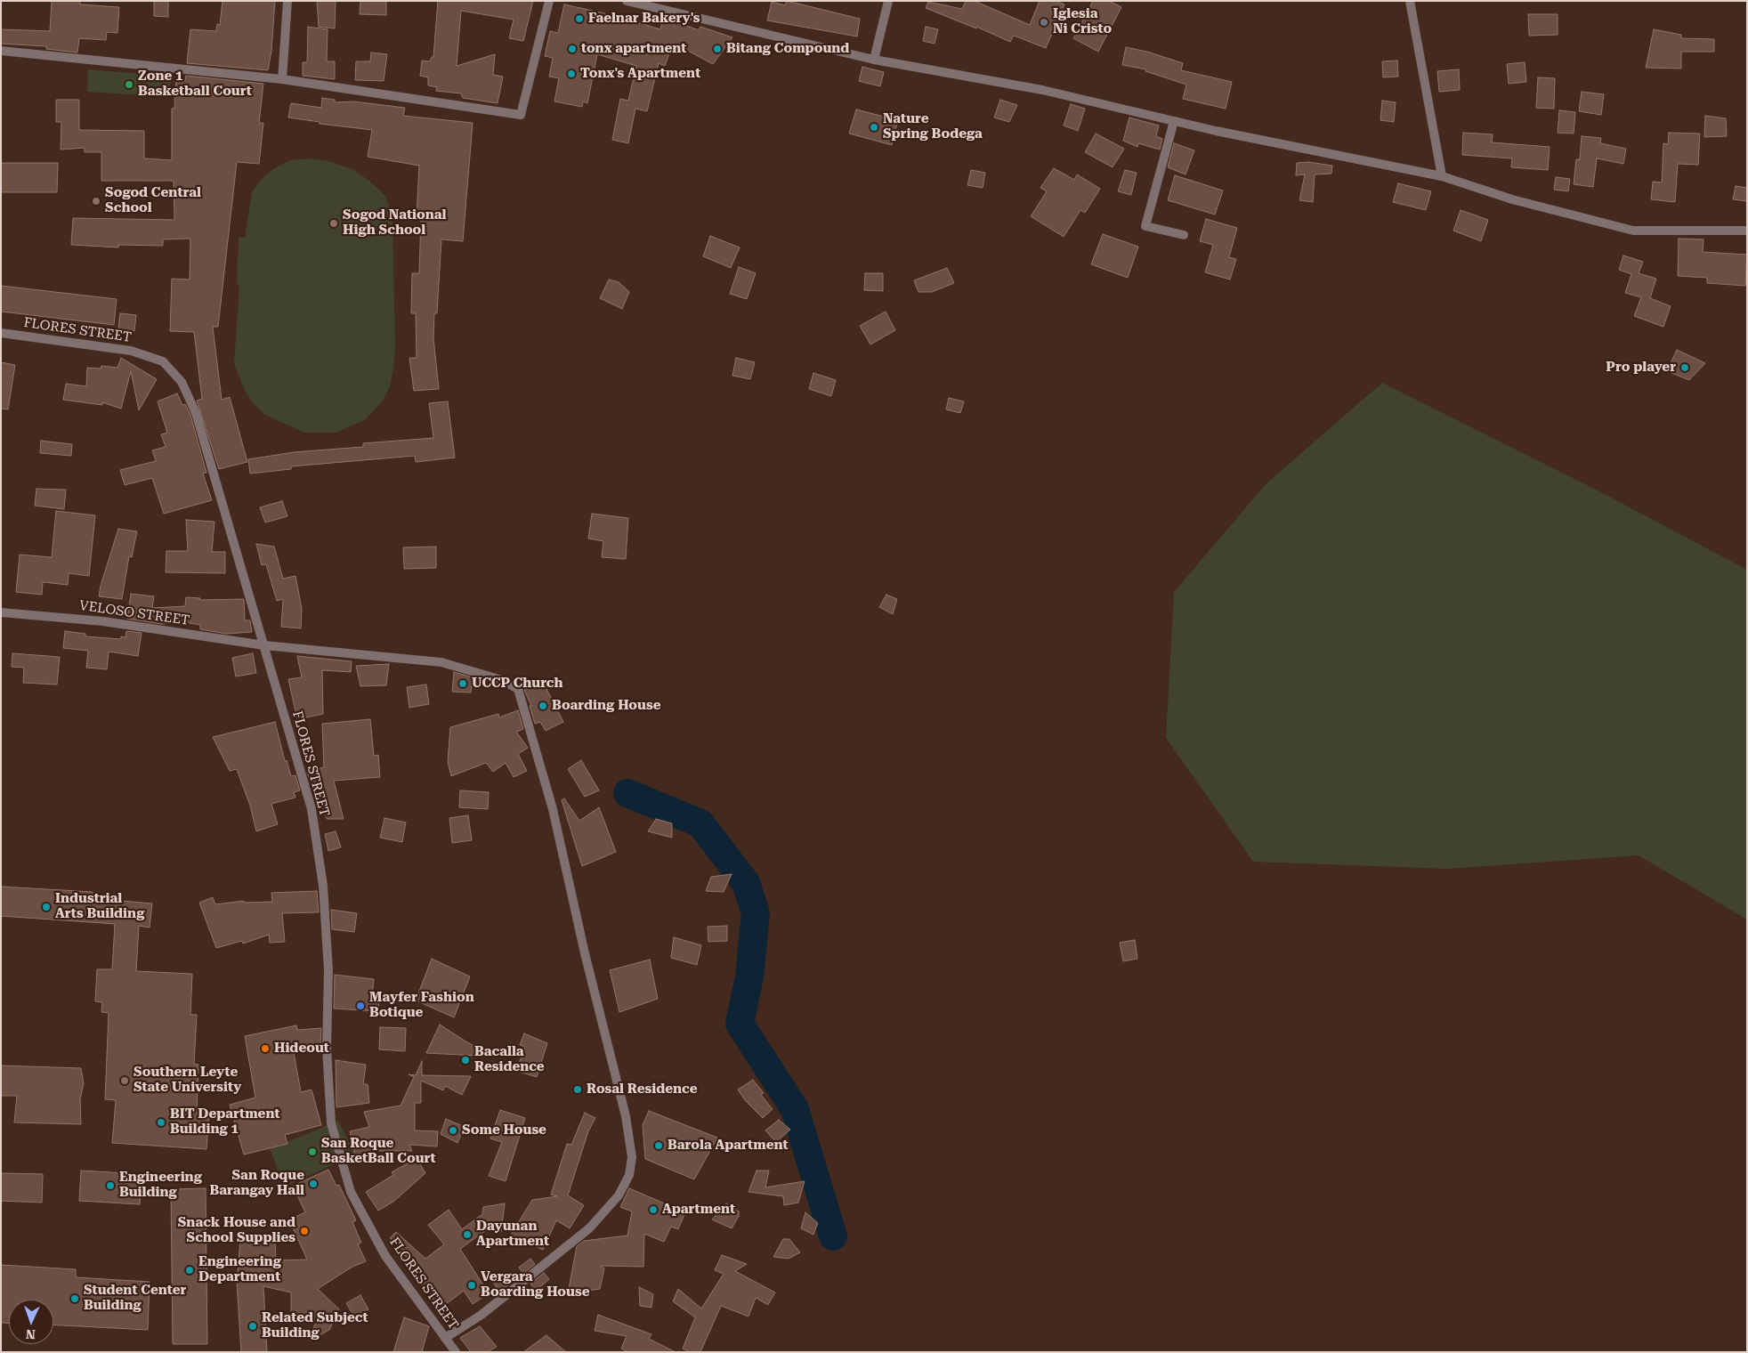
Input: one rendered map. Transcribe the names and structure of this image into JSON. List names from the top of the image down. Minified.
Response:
{"streets":{"street":["FLORES STREET","VELOSO STREET"]},"crossings":[["FLORES STREET","VELOSO STREET"]],"places":["Faelnar Bakery's","Iglesia Ni Cristo","tonx apartment","Bitang Compound","Tonx's Apartment","Zone 1 Basketball Court","Nature Spring Bodega","Sogod Central School","Sogod National High School","Pro player","UCCP Church","Boarding House","Industrial Arts Building","Mayfer Fashion Botique","Hideout","Bacalla Residence","Southern Leyte State University","Rosal Residence","BIT Department Building 1","Some House","Barola Apartment","San Roque BasketBall Court","San Roque Barangay Hall","Engineering Building","Apartment","Snack House and School Supplies","Dayunan Apartment","Engineering Department","Vergara Boarding House","Student Center Building","Related Subject Building"],"north":"bottom"}
